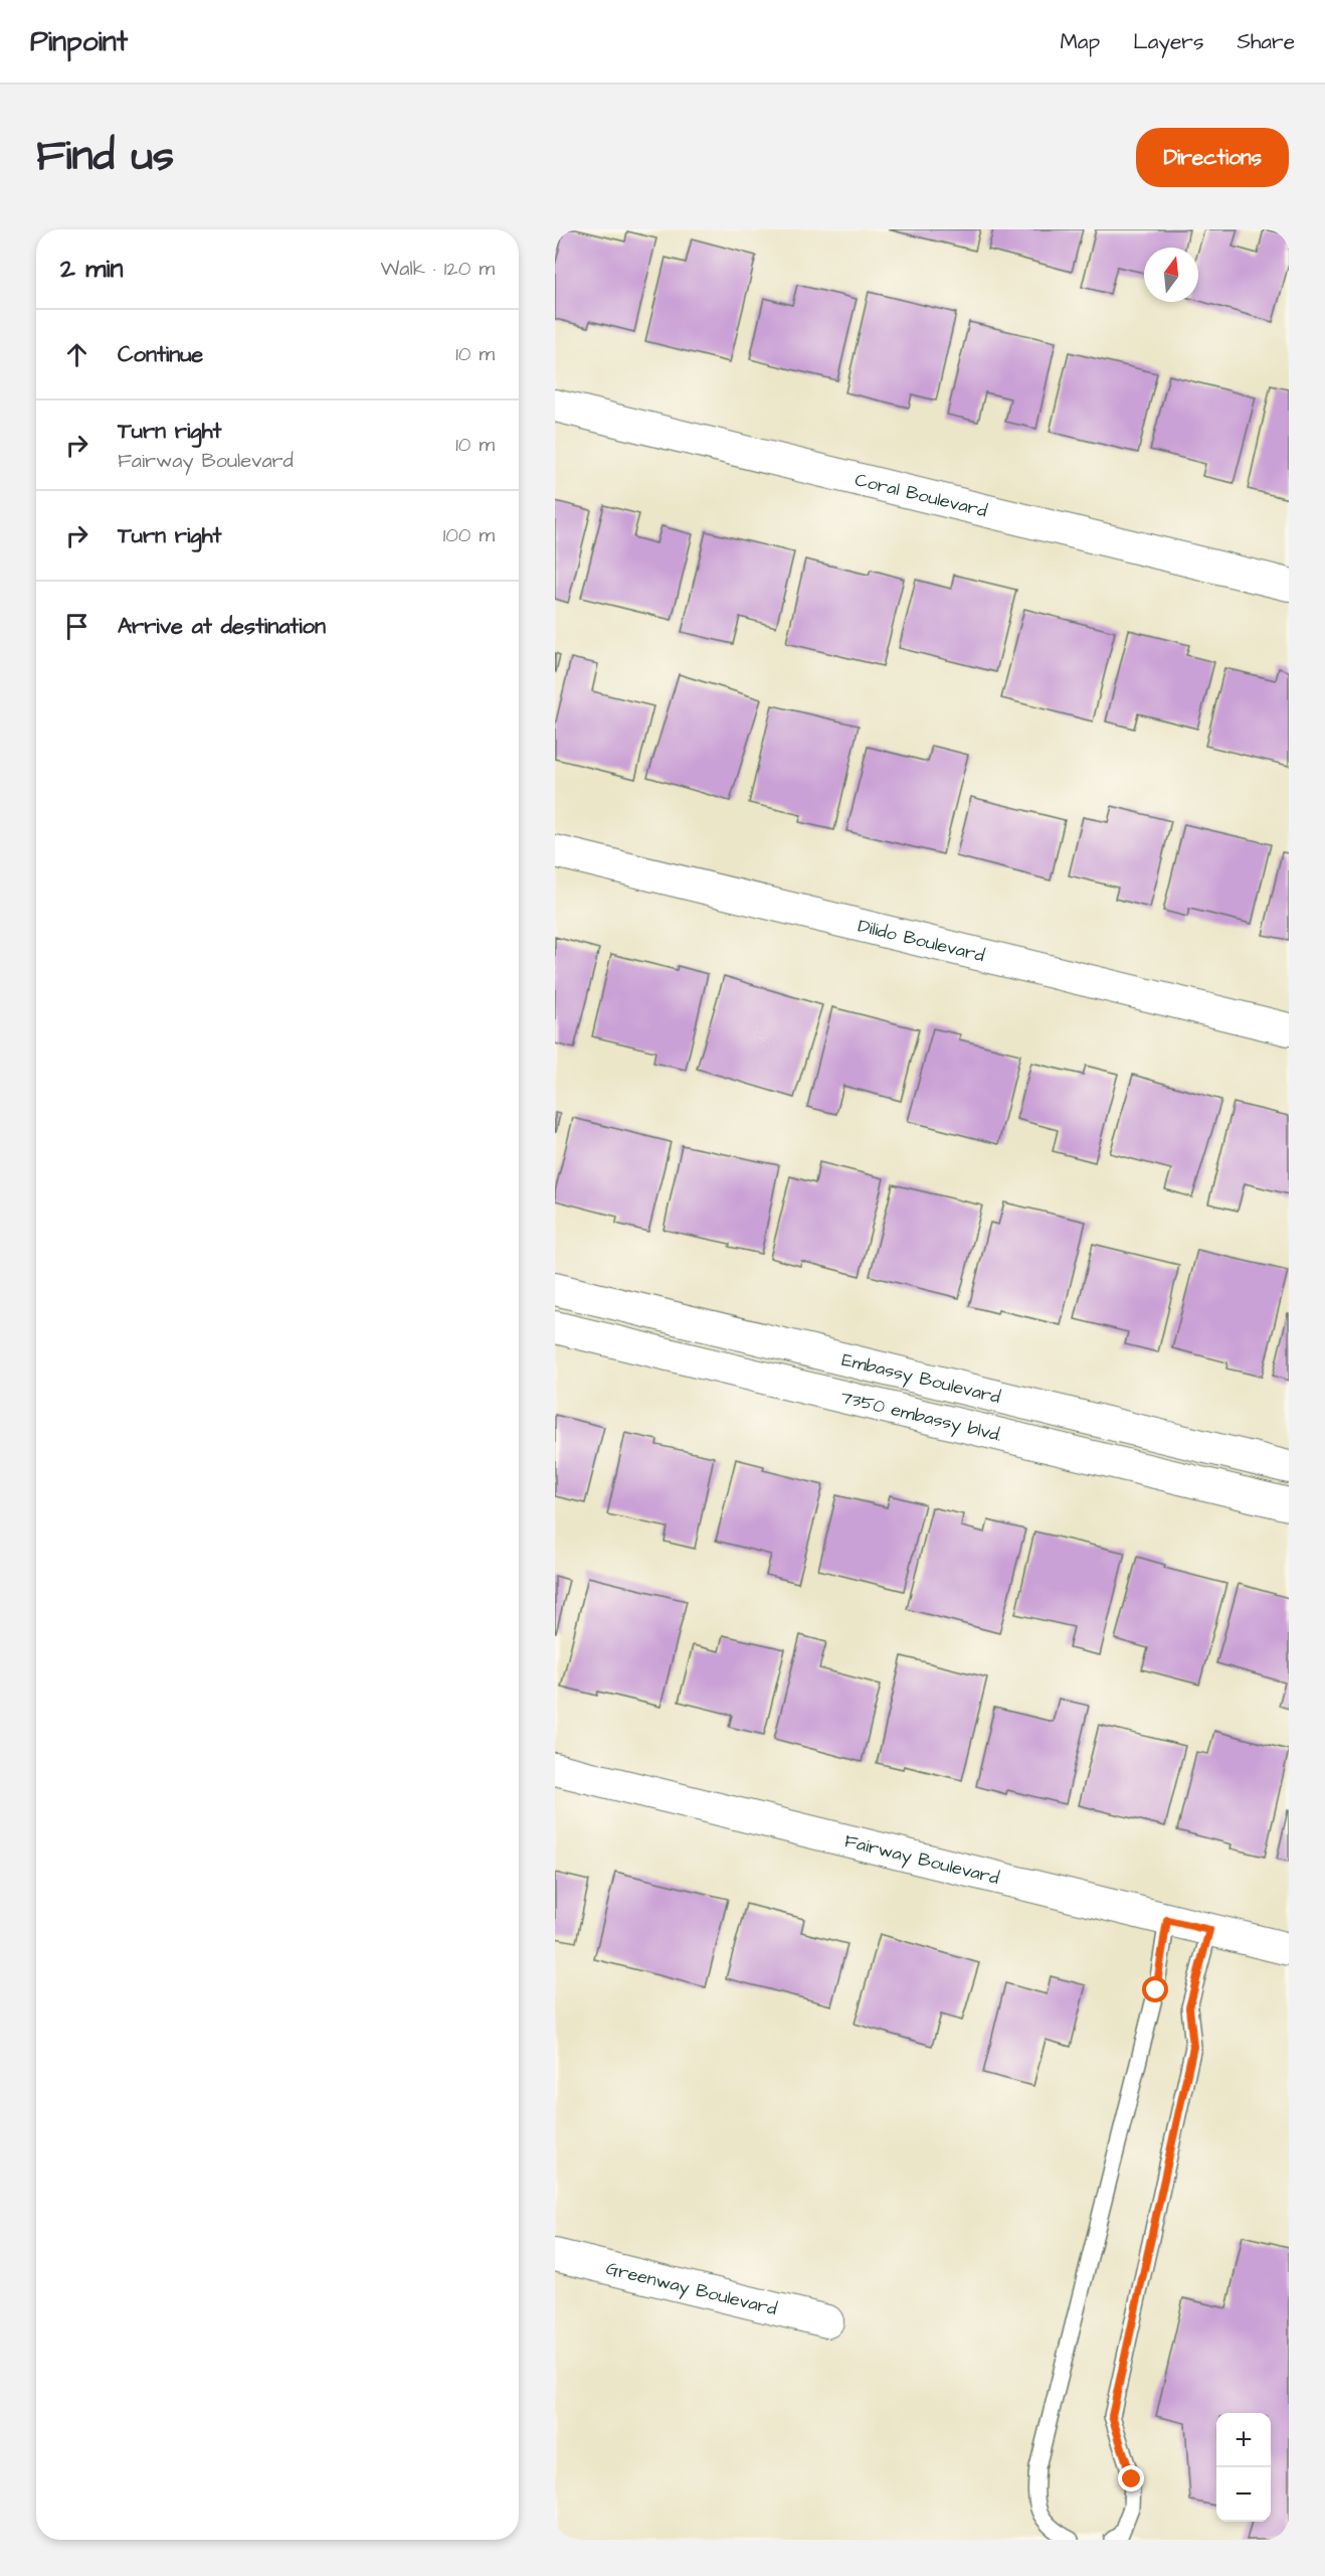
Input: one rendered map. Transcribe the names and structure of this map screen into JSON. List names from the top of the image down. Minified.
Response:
{"streets":{"street":["Coral Boulevard","Dilido Boulevard","Embassy Boulevard","7350 embassy blvd.","Fairway Boulevard","Greenway Boulevard"]},"north":"top","page":{"header":"Pinpoint","nav":["Map","Layers","Share"],"title":"Find us","buttons":"Directions","heading":["2 min","Walk · 120 m"],"list":[["Continue","10 m"],["Turn right","Fairway Boulevard","10 m"],["Turn right","100 m"],"Arrive at destination"],"map_buttons":["+","−"]}}
